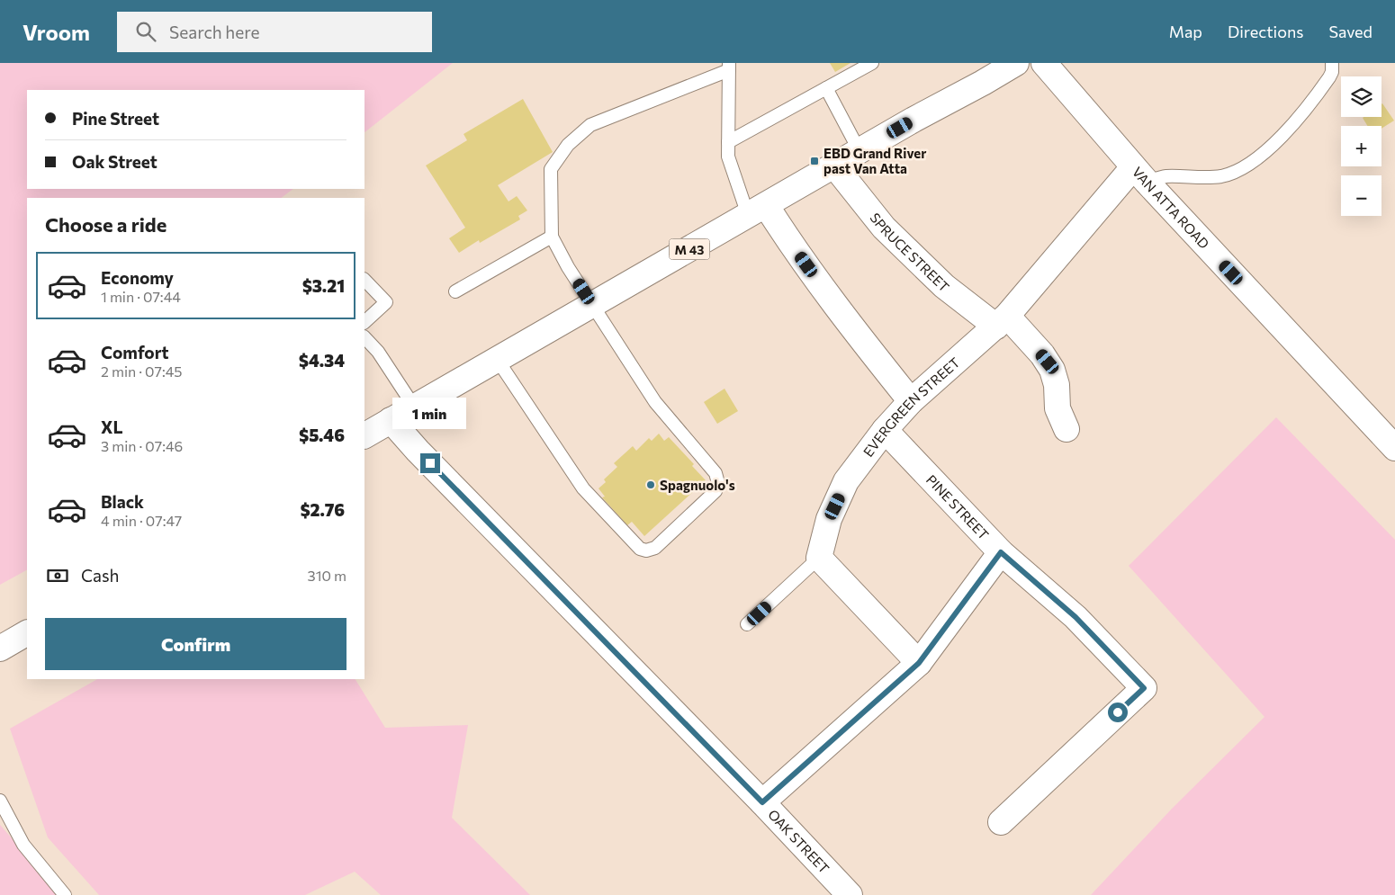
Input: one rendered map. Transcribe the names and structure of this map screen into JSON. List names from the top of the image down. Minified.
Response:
{"streets":{"street":["VAN ATTA ROAD","M 43","SPRUCE STREET","EVERGREEN STREET","PINE STREET","OAK STREET"]},"crossings":[["VAN ATTA ROAD","EVERGREEN STREET"],["M 43","SPRUCE STREET"],["M 43","OAK STREET"],["SPRUCE STREET","EVERGREEN STREET"],["EVERGREEN STREET","PINE STREET"]],"places":{"transit":["EBD Grand River past Van Atta"],"other":["Spagnuolo's"]},"page":{"header":"Vroom","search":"Search here","nav":["Map","Directions","Saved"],"map_buttons":["+","−"],"banner":["Pine Street","Oak Street"],"heading":"Choose a ride","list":[{"name":"Economy","note":"1 min · 07:44","value":"$3.21"},{"name":"Comfort","note":"2 min · 07:45","value":"$4.34"},{"name":"XL","note":"3 min · 07:46","value":"$5.46"},{"name":"Black","note":"4 min · 07:47","value":"$2.76"}],"bubble":"1 min","pay":["Cash","310 m"],"buttons":"Confirm"}}
